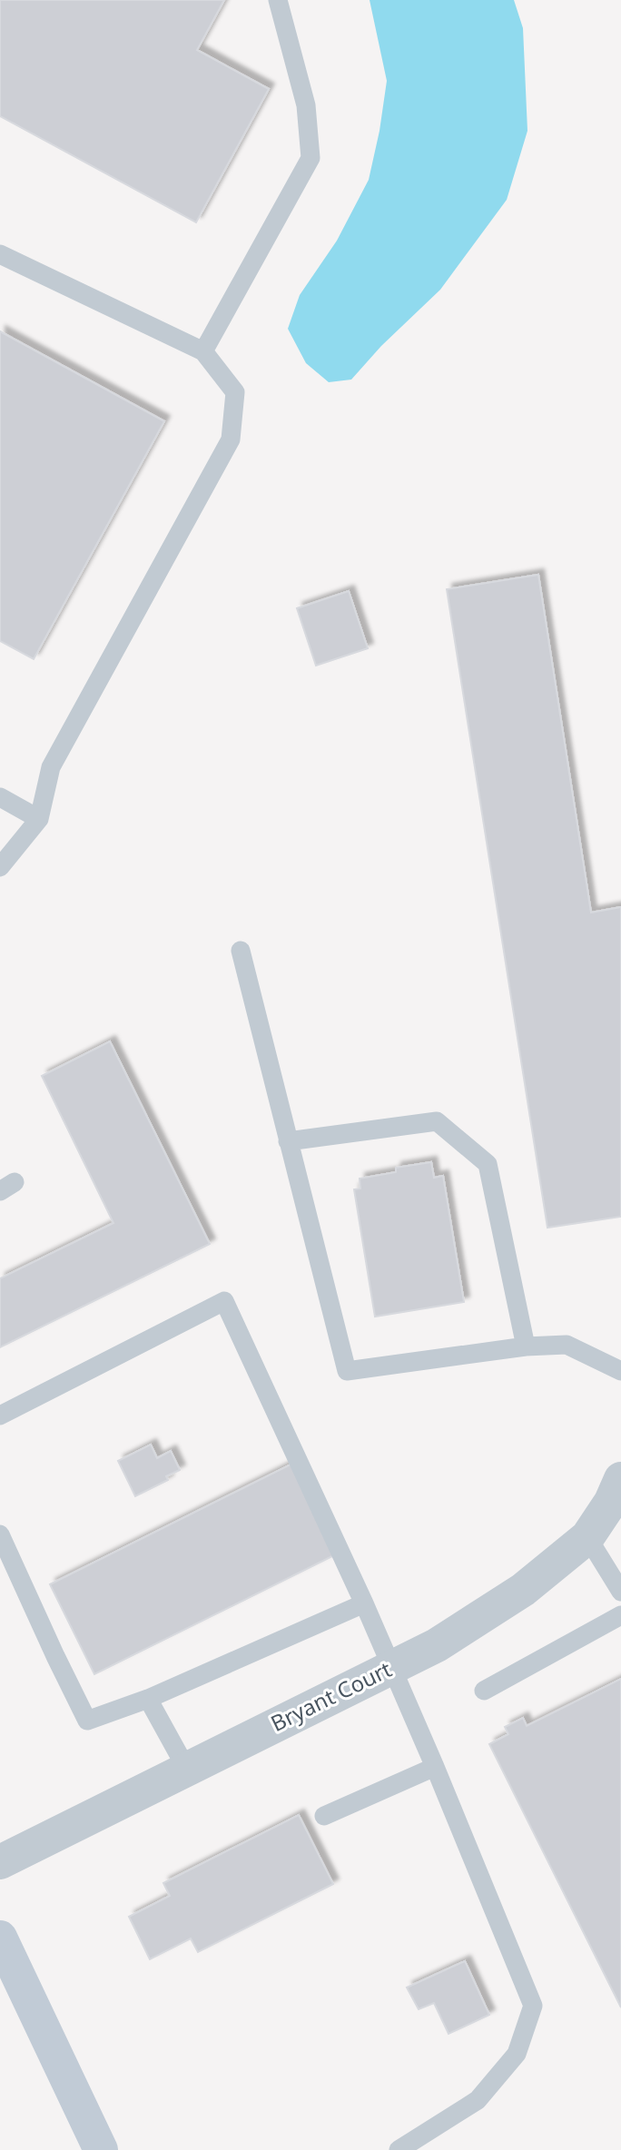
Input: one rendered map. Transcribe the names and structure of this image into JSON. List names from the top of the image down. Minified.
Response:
{"streets":{"street":["Bryant Court"]}}
